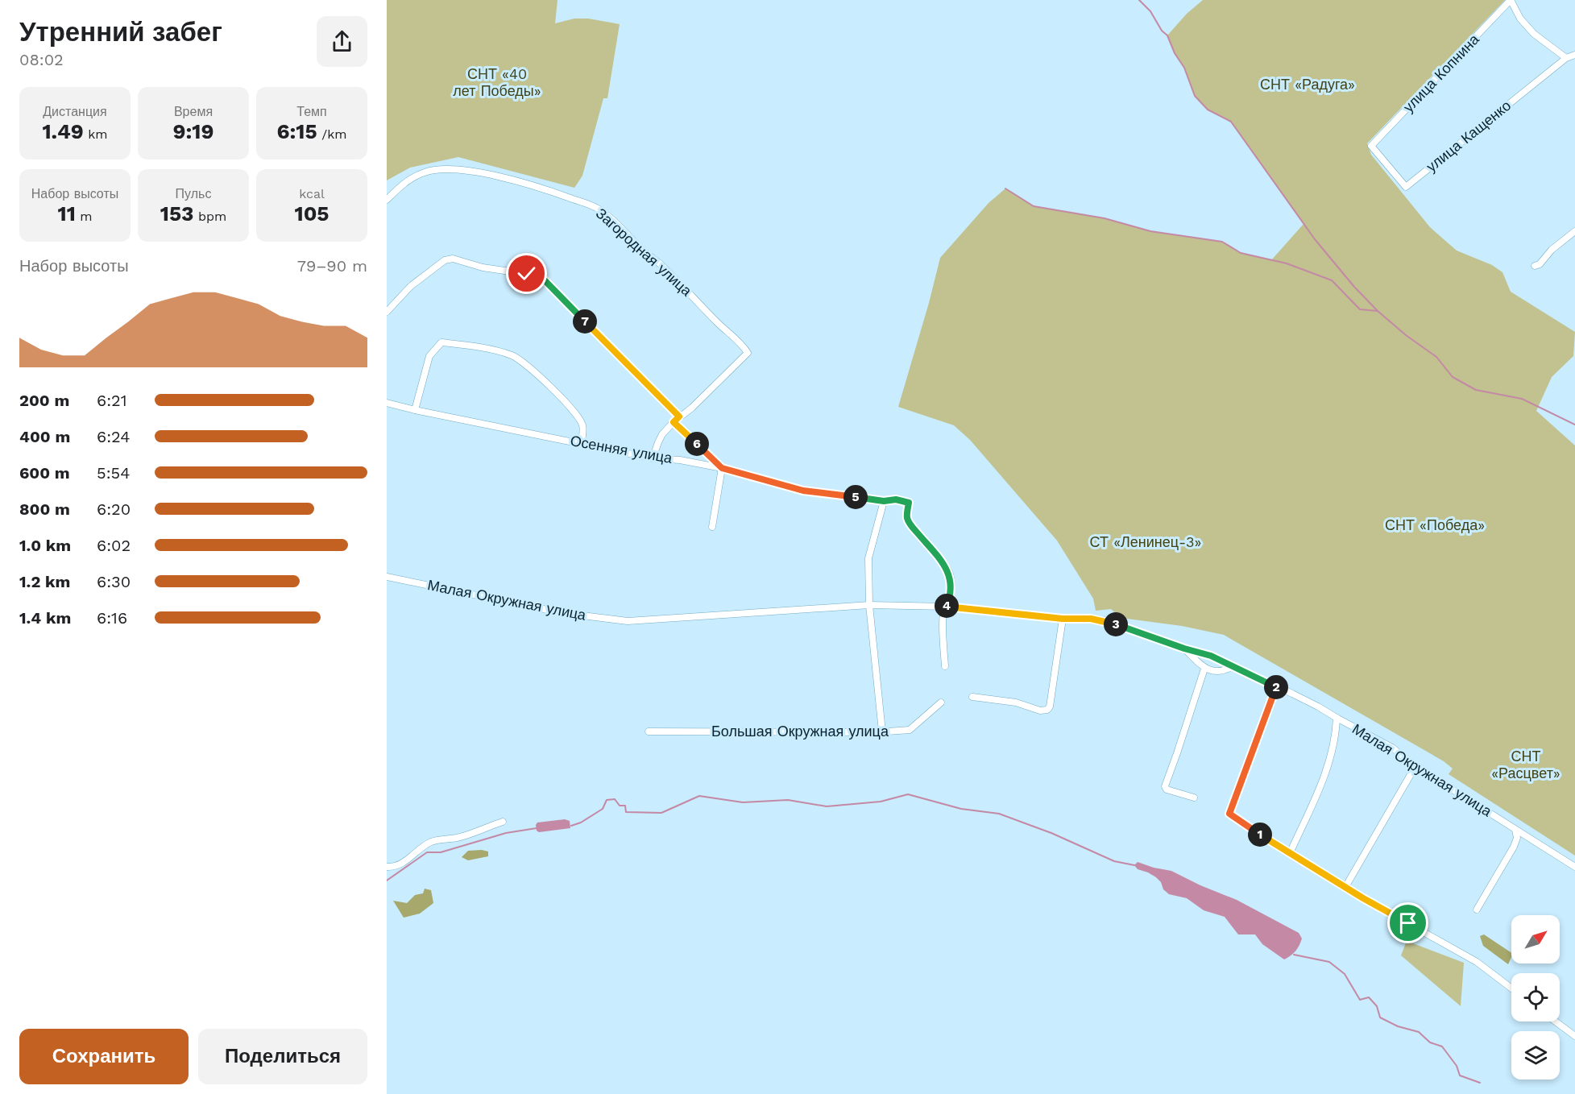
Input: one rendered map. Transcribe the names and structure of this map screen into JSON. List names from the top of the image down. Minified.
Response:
{"streets":{"street":["улица Копнина","улица Кащенко","Загородная улица","Осенняя улица","Малая Окружная улица","Большая Окружная улица"]},"crossings":[["улица Копнина","улица Кащенко"],["Осенняя улица","Малая Окружная улица"]],"parks":["СНТ «40 лет Победы»","СНТ «Радуга»","СНТ «Победа»","СТ «Ленинец-3»","СНТ «Расцвет»"],"north":"top right","page":{"heading":["Утренний забег","08:02"],"stats":[["Дистанция","1.49 km"],["Время","9:19"],["Темп","6:15 /km"],["Набор высоты","11 m"],["Пульс","153 bpm"],["kcal","105"]],"chart":["Набор высоты","79–90 m"],"pins":["7","6","5","4","3","2","1"],"list":[{"name":"200 m","note":"6:21"},{"name":"400 m","note":"6:24"},{"name":"600 m","note":"5:54"},{"name":"800 m","note":"6:20"},{"name":"1.0 km","note":"6:02"},{"name":"1.2 km","note":"6:30"},{"name":"1.4 km","note":"6:16"}],"buttons":["Сохранить","Поделиться"]}}
